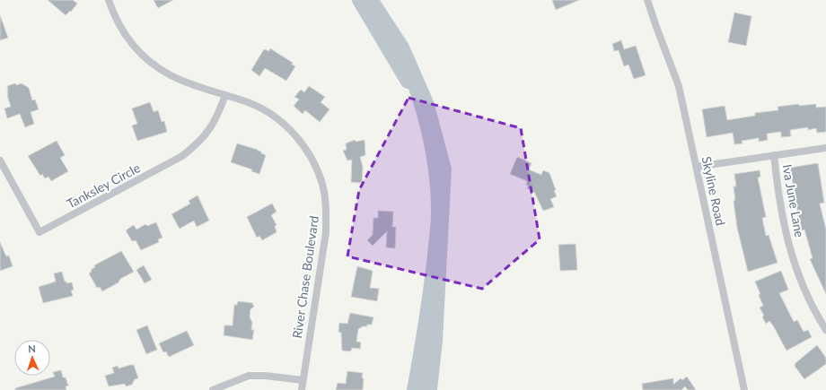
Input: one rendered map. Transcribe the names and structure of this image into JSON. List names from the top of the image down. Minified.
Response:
{"streets":{"street":["Tanksley Circle","Skyline Road","Iva June Lane","River Chase Boulevard"]},"crossings":[["Tanksley Circle","River Chase Boulevard"]],"north":"top"}
